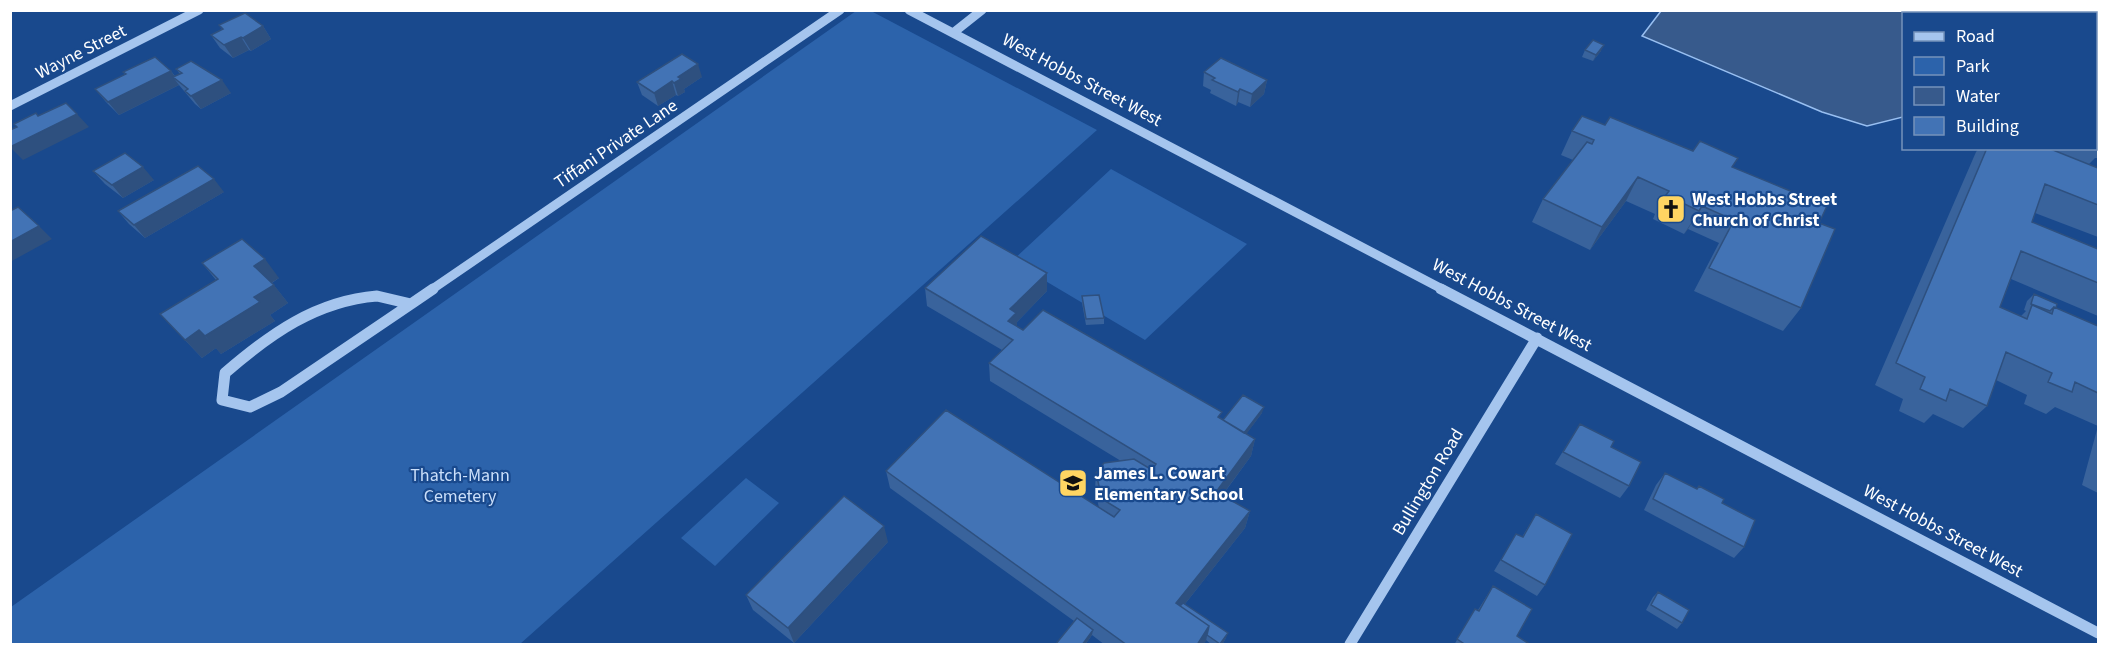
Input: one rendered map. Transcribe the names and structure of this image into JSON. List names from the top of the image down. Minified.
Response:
{"streets":{"street":["Wayne Street","West Hobbs Street West","Tiffani Private Lane","Bullington Road"]},"crossings":[["West Hobbs Street West","Bullington Road"]],"parks":["Thatch-Mann Cemetery"],"places":{"church":["West Hobbs Street Church of Christ"],"school or university":["James L. Cowart Elementary School"]},"legend":["Road","Park","Water","Building"]}
